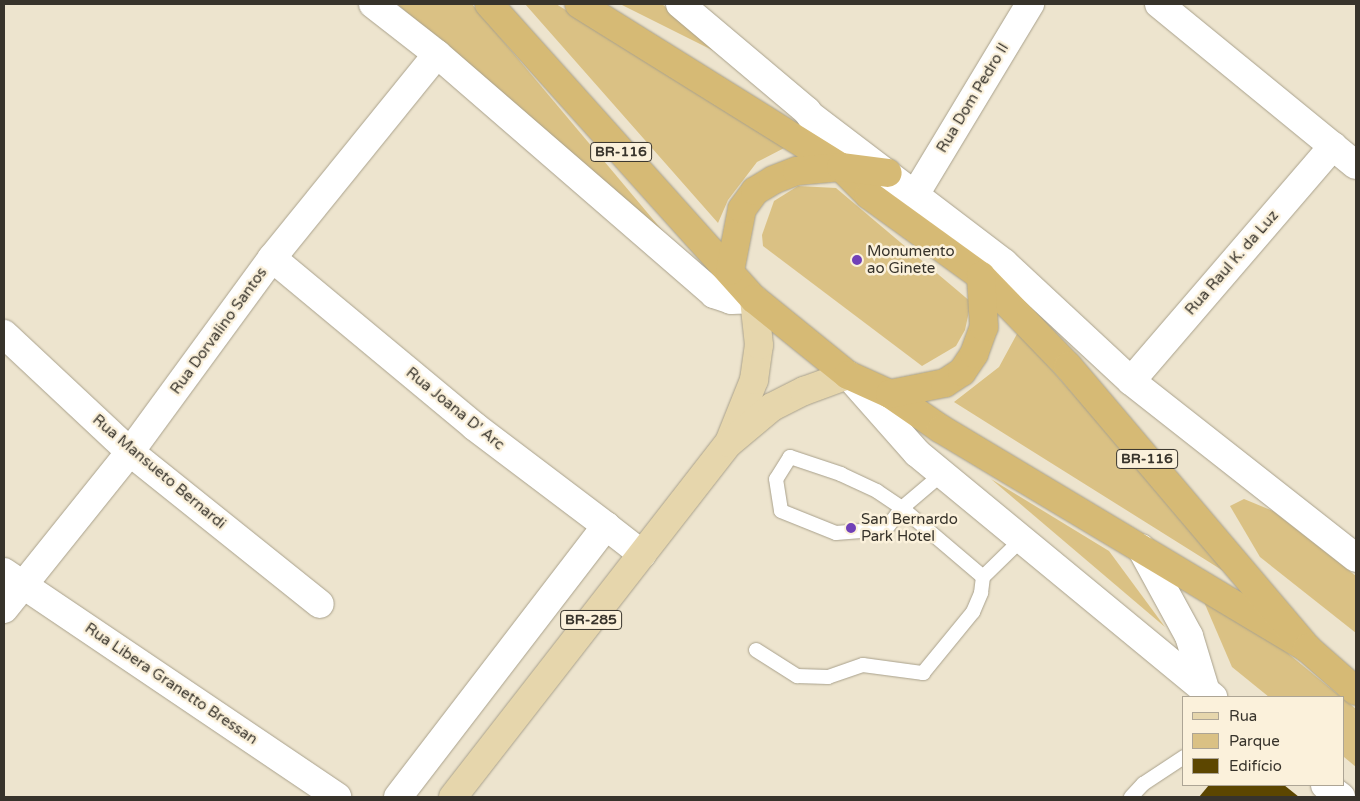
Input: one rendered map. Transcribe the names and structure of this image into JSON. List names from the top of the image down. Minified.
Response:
{"streets":{"highway":["BR-116"],"main road":["BR-285"],"street":["Rua Dom Pedro II","Rua Raul K. da Luz","Rua Dorvalino Santos","Rua Joana D' Arc","Rua Mansueto Bernardi","Rua Libera Granetto Bressan"]},"crossings":[["BR-116","BR-285"],["Rua Dorvalino Santos","Rua Joana D' Arc"],["Rua Dorvalino Santos","Rua Mansueto Bernardi"],["Rua Dorvalino Santos","Rua Libera Granetto Bressan"],["Rua Joana D' Arc","BR-285"]],"places":["Monumento ao Ginete","San Bernardo Park Hotel"],"legend":["Rua","Parque","Edifício"]}
